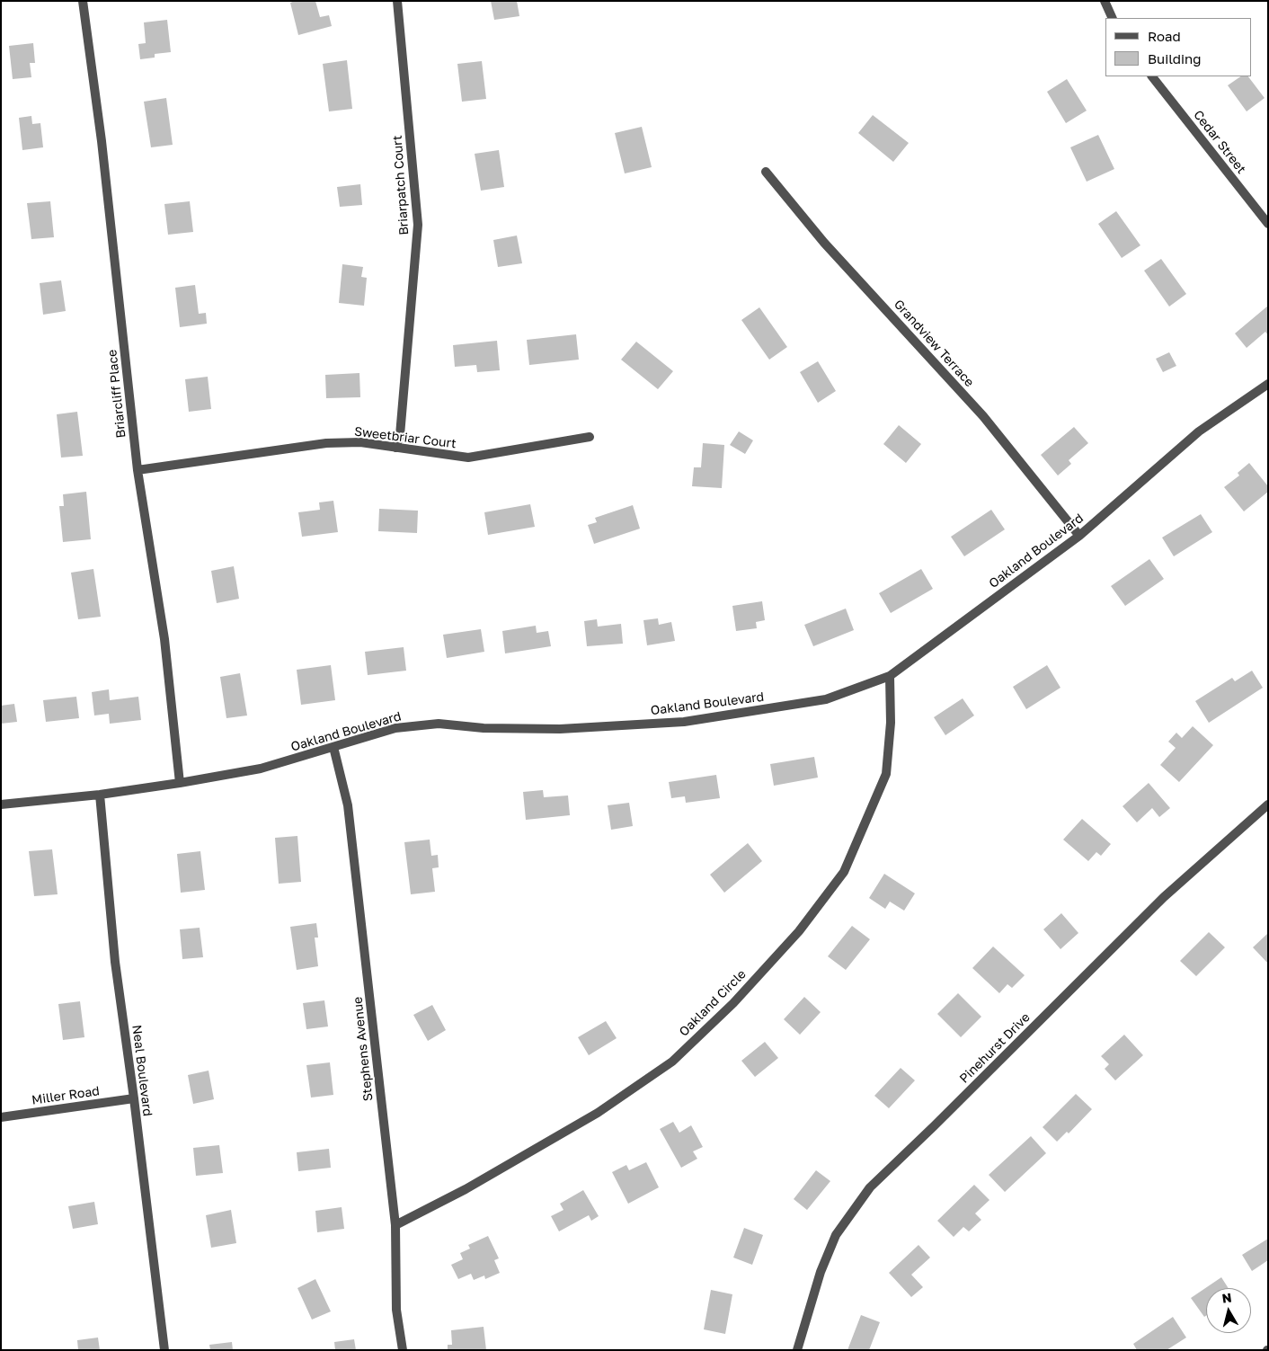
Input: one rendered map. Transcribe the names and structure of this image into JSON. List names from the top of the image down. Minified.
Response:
{"streets":{"street":["Cedar Street","Briarpatch Court","Grandview Terrace","Briarcliff Place","Sweetbriar Court","Oakland Boulevard","Oakland Circle","Pinehurst Drive","Stephens Avenue","Neal Boulevard","Miller Road"]},"crossings":[["Briarpatch Court","Sweetbriar Court"],["Grandview Terrace","Oakland Boulevard"],["Briarcliff Place","Sweetbriar Court"],["Briarcliff Place","Oakland Boulevard"],["Oakland Boulevard","Oakland Circle"],["Oakland Boulevard","Stephens Avenue"],["Oakland Boulevard","Neal Boulevard"],["Oakland Circle","Stephens Avenue"],["Neal Boulevard","Miller Road"]],"legend":["Road","Building"],"north":"top"}
